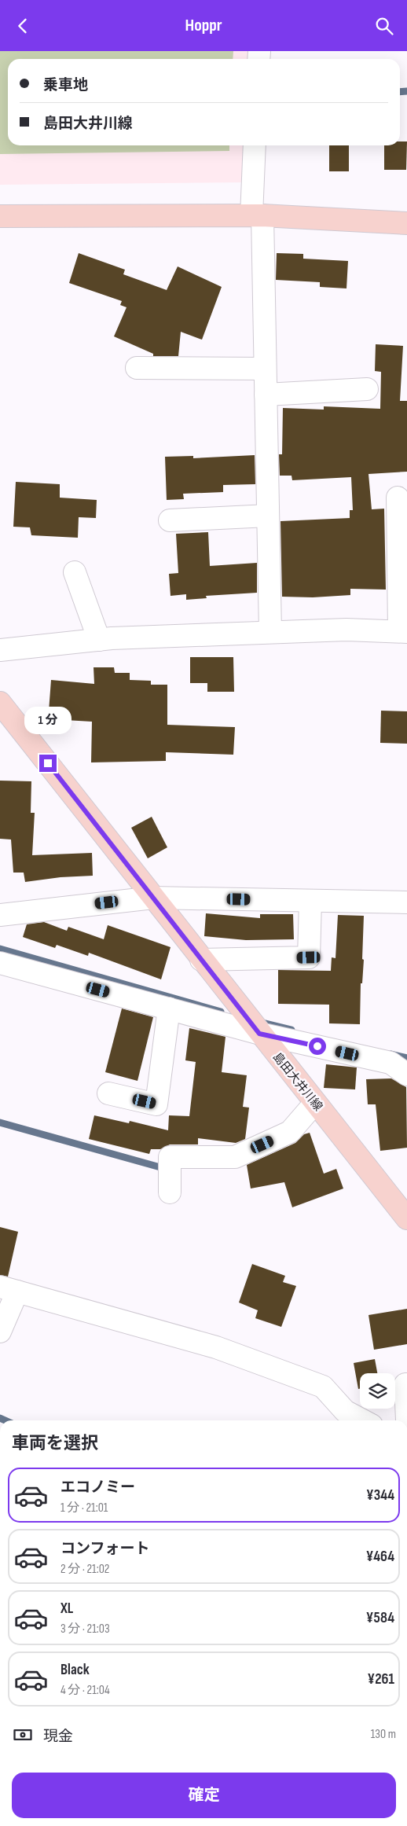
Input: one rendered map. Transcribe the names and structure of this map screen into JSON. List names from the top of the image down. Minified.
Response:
{"streets":{"main road":["島田大井川線"]},"page":{"header":"Hoppr","banner":["乗車地","島田大井川線"],"bubble":"1 分","heading":"車両を選択","list":[{"name":"エコノミー","note":"1 分 · 21:01","value":"¥344"},{"name":"コンフォート","note":"2 分 · 21:02","value":"¥464"},{"name":"XL","note":"3 分 · 21:03","value":"¥584"},{"name":"Black","note":"4 分 · 21:04","value":"¥261"}],"pay":["現金","130 m"],"buttons":"確定"}}
